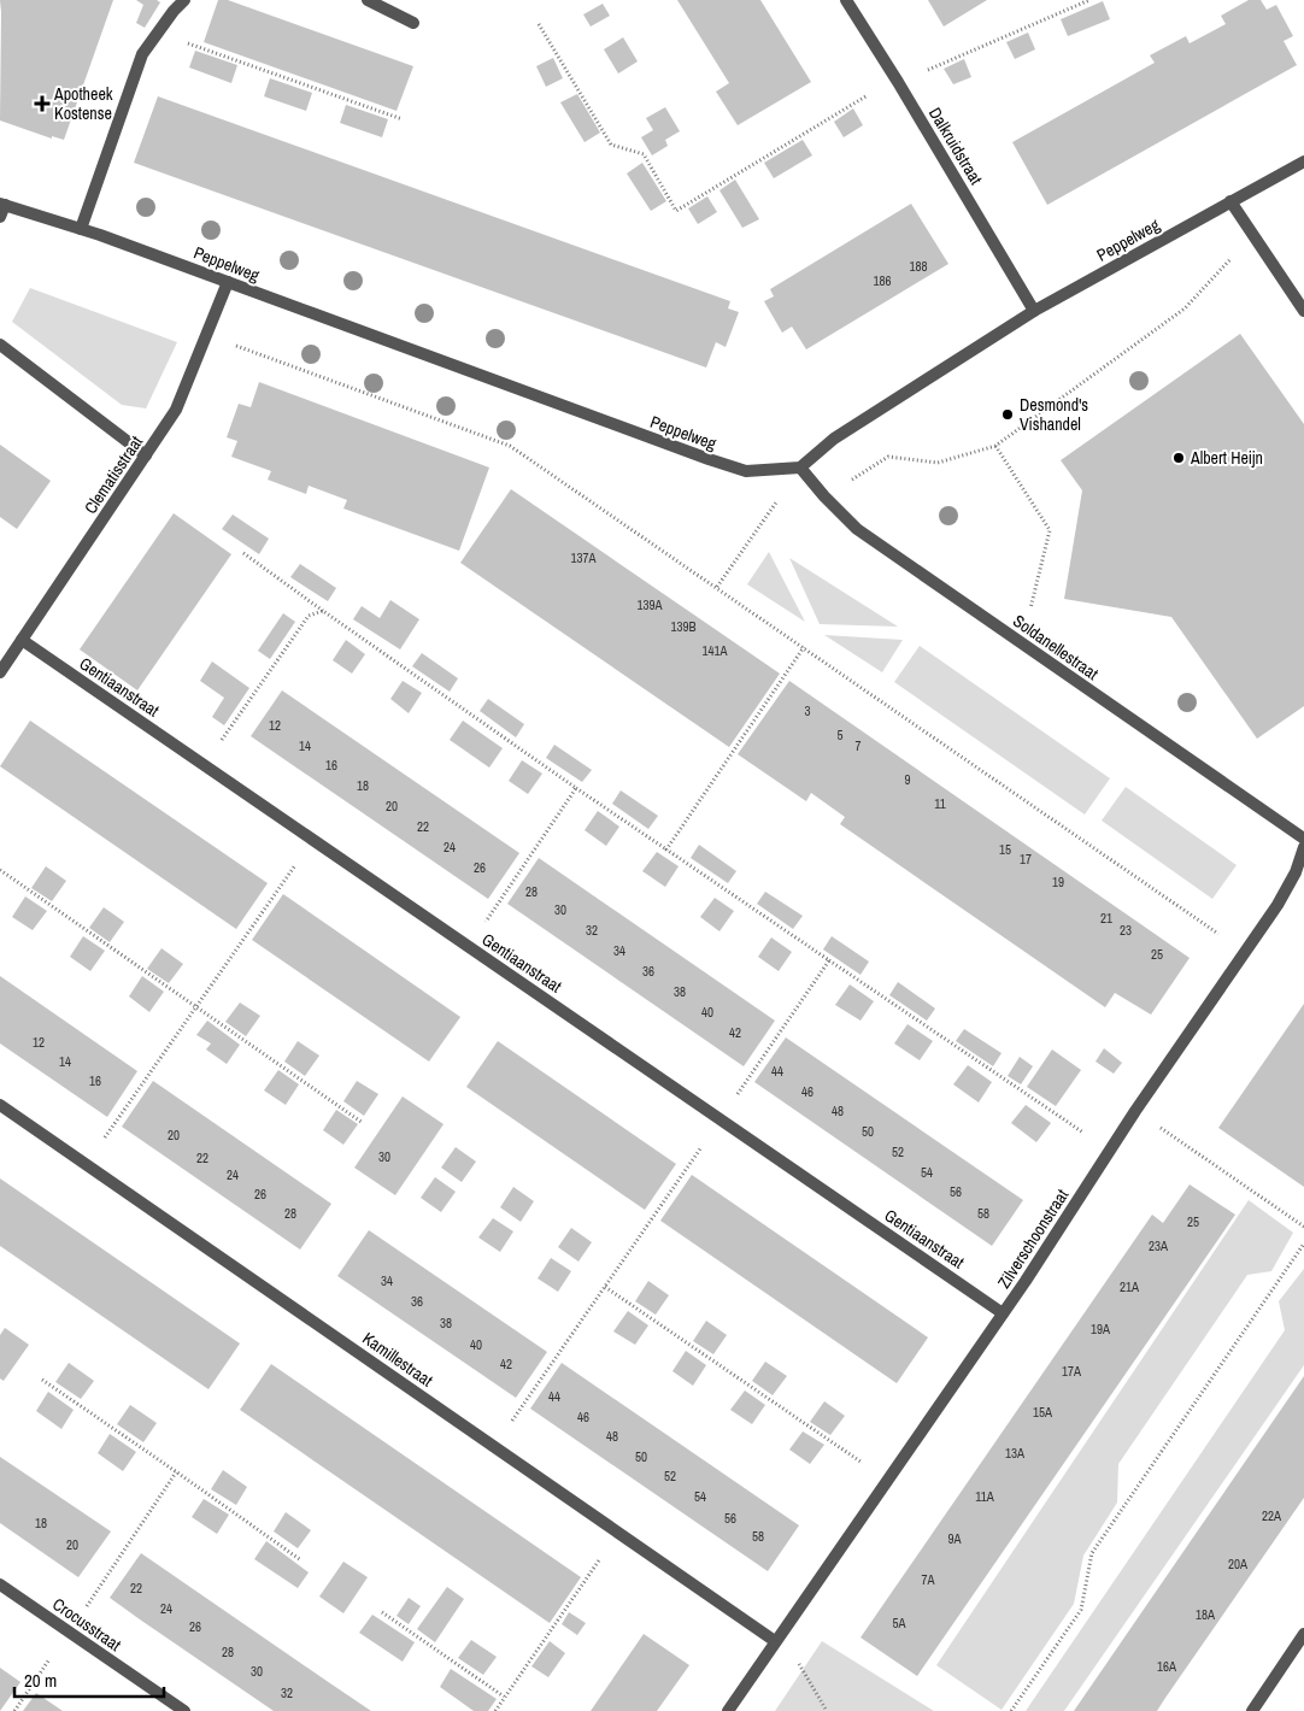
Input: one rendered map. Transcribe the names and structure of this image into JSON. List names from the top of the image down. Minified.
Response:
{"streets":{"street":["Dalkruidstraat","Peppelweg","Clematisstraat","Soldanellestraat","Gentiaanstraat","Zilverschoonstraat","Kamillestraat","Crocusstraat"]},"crossings":[["Dalkruidstraat","Peppelweg"],["Peppelweg","Clematisstraat"],["Peppelweg","Soldanellestraat"],["Clematisstraat","Gentiaanstraat"],["Gentiaanstraat","Zilverschoonstraat"],["Zilverschoonstraat","Kamillestraat"]],"places":{"health":["Apotheek Kostense"],"other":["Desmond's Vishandel","Albert Heijn"]},"house_numbers":["188","186","137A","139A","139B","141A","3","12","5","14","7","16","9","18","11","20","22","24","15","17","26","19","28","30","21","32","23","34","25","36","38","40","42","12","14","44","16","46","48","50","20","52","30","22","54","24","56","26","28","58","25","23A","34","21A","36","38","19A","40","42","17A","44","15A","46","48","13A","50","52","54","11A","22A","56","18","58","9A","20","20A","7A","22","24","18A","5A","26","28","16A","30","32"],"scale_bar":"20 m"}
